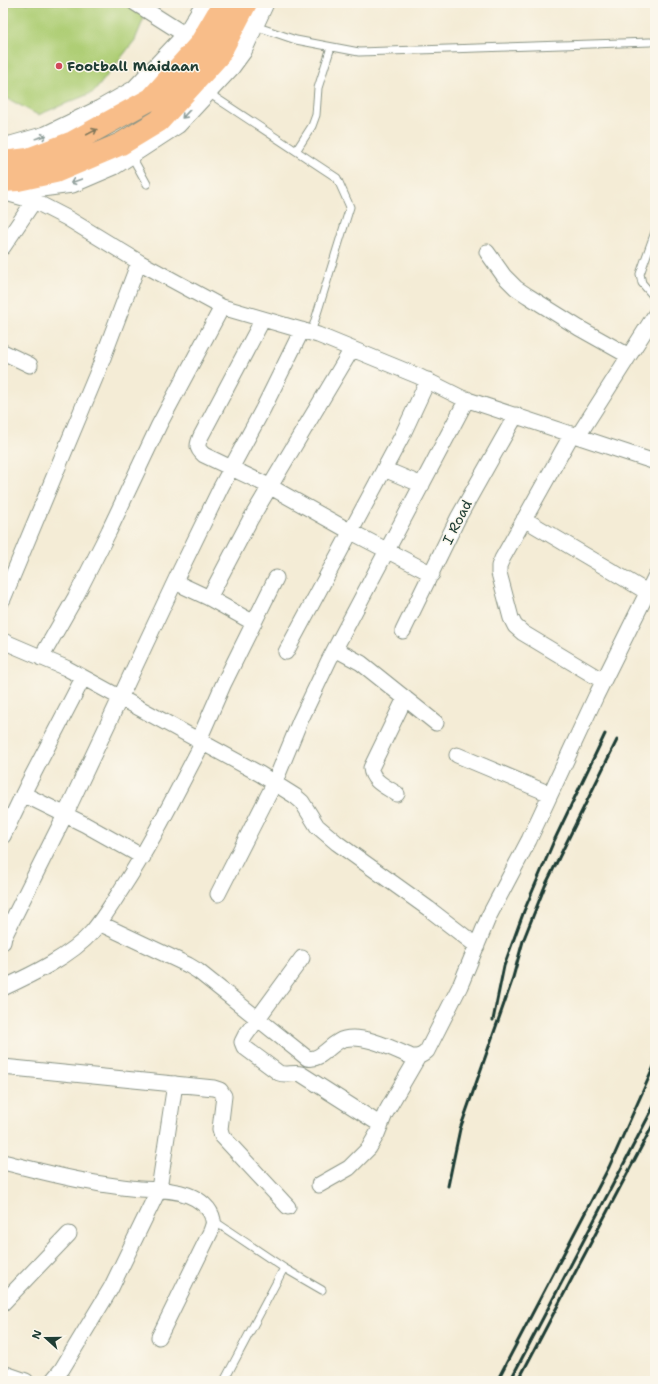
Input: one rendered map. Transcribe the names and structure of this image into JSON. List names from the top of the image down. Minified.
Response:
{"streets":{"street":["I Road"]},"places":["Football Maidaan"],"north":"left"}
